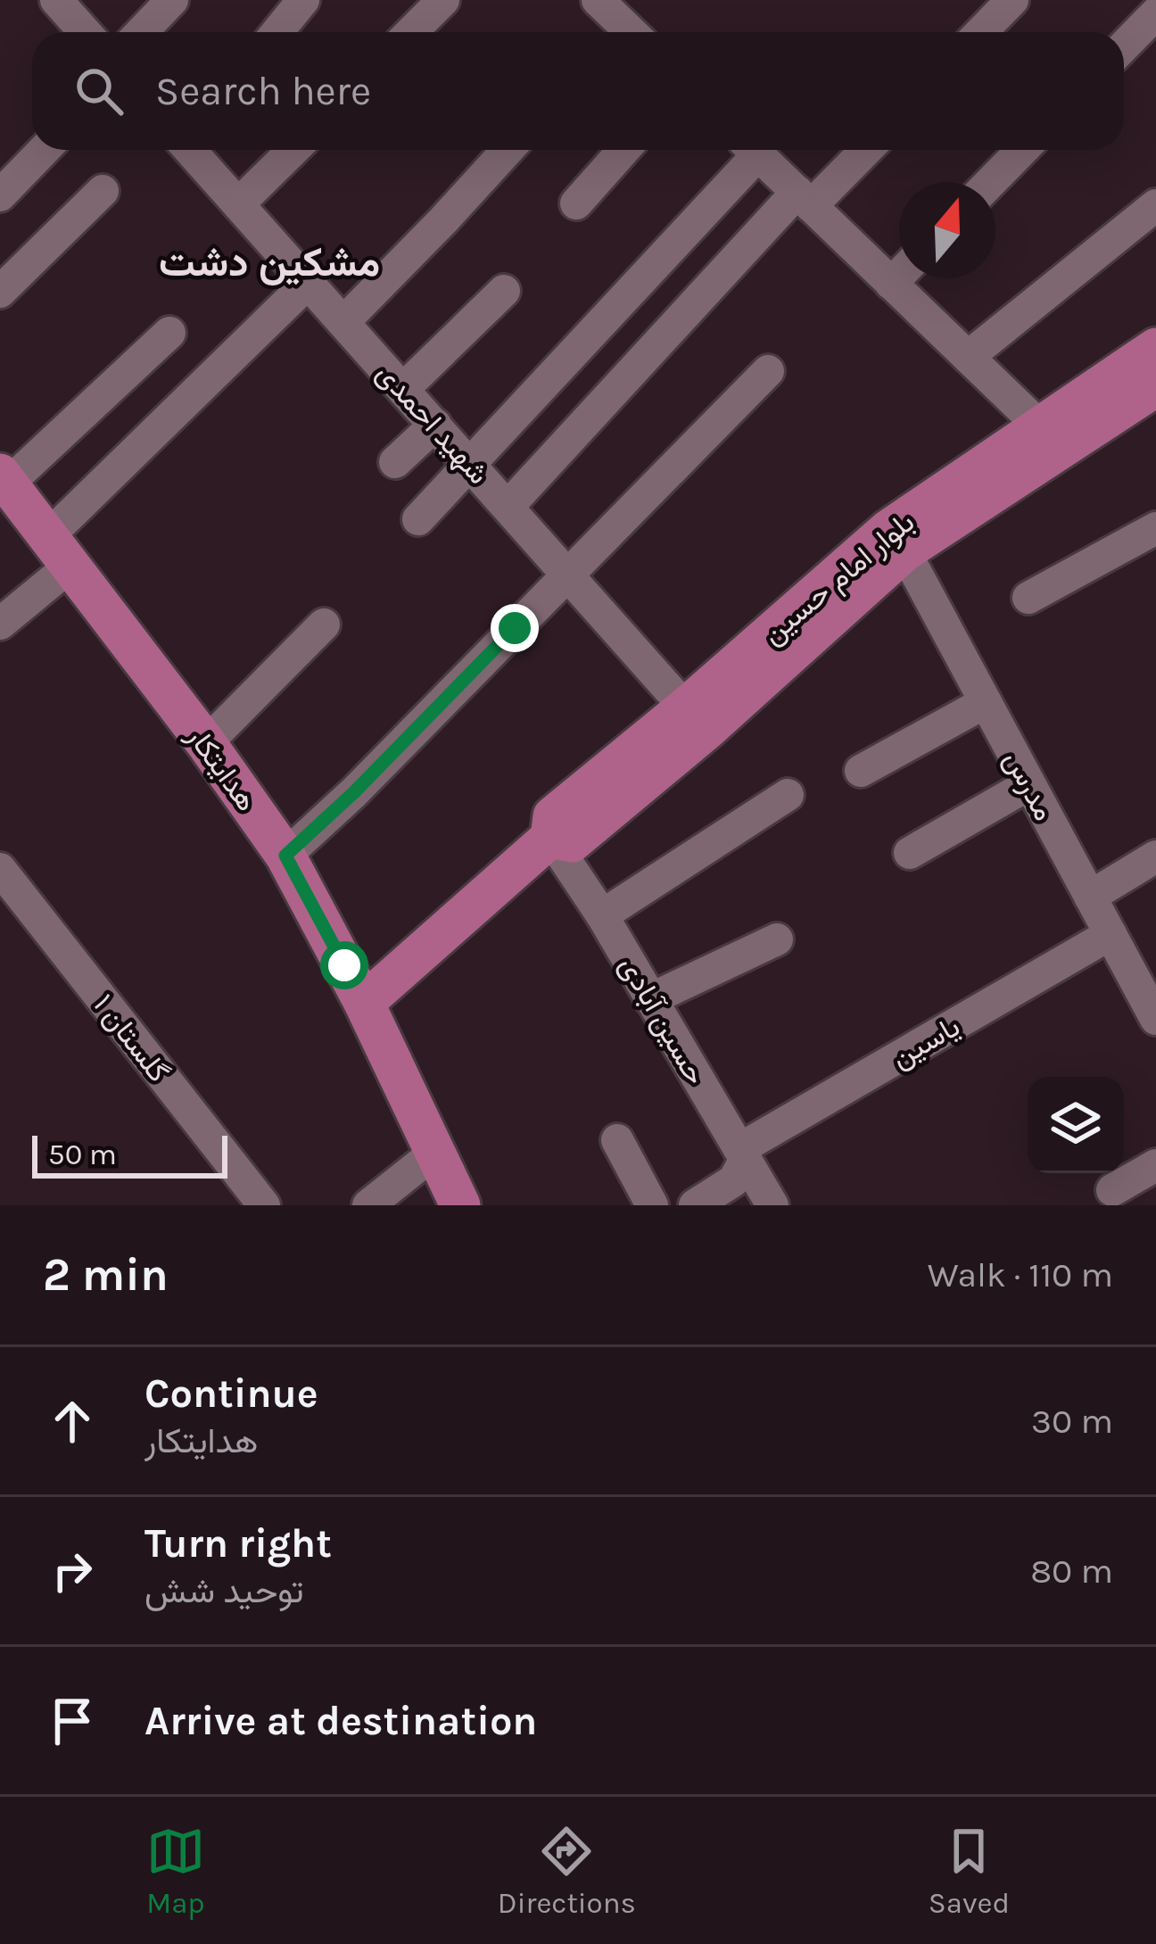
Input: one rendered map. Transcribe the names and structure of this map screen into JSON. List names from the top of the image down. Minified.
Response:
{"streets":{"main road":["بلوار امام حسین","هدایتکار"],"street":["شهید احمدی","مدرس","حسین آبادی","گلستان ۱","یاسین"]},"crossings":[["شهید احمدی","بلوار امام حسین"],["بلوار امام حسین","هدایتکار"],["بلوار امام حسین","مدرس"],["بلوار امام حسین","حسین آبادی"],["مدرس","یاسین"],["حسین آبادی","یاسین"]],"districts":["مشکین دشت"],"scale_bar":"50 m","north":"top","page":{"search":"Search here","scale":"50 m","heading":["2 min","Walk · 110 m"],"list":[["Continue","هدایتکار","30 m"],["Turn right","توحید شش","80 m"],"Arrive at destination"],"nav":["Map","Directions","Saved"]}}
